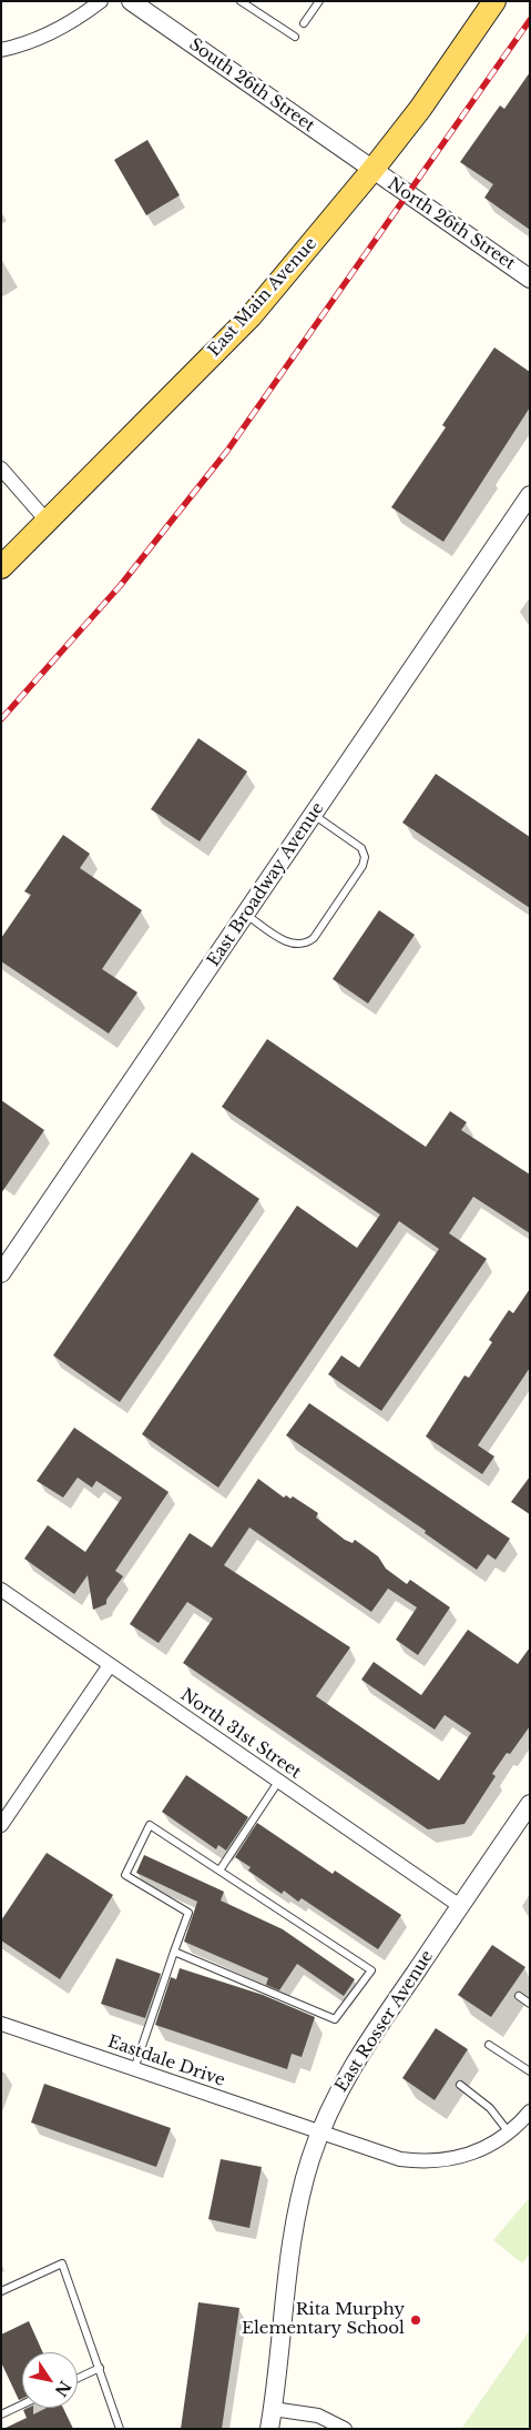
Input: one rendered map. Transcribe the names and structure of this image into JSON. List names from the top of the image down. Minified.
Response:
{"streets":{"main road":["East Main Avenue"],"street":["South 26th Street","North 26th Street","East Broadway Avenue","North 31st Street","East Rosser Avenue","Eastdale Drive"]},"crossings":[["South 26th Street","North 26th Street"],["South 26th Street","East Main Avenue"],["North 26th Street","East Main Avenue"],["North 31st Street","East Rosser Avenue"],["East Rosser Avenue","Eastdale Drive"]],"places":["Rita Murphy Elementary School"],"north":"bottom right"}
